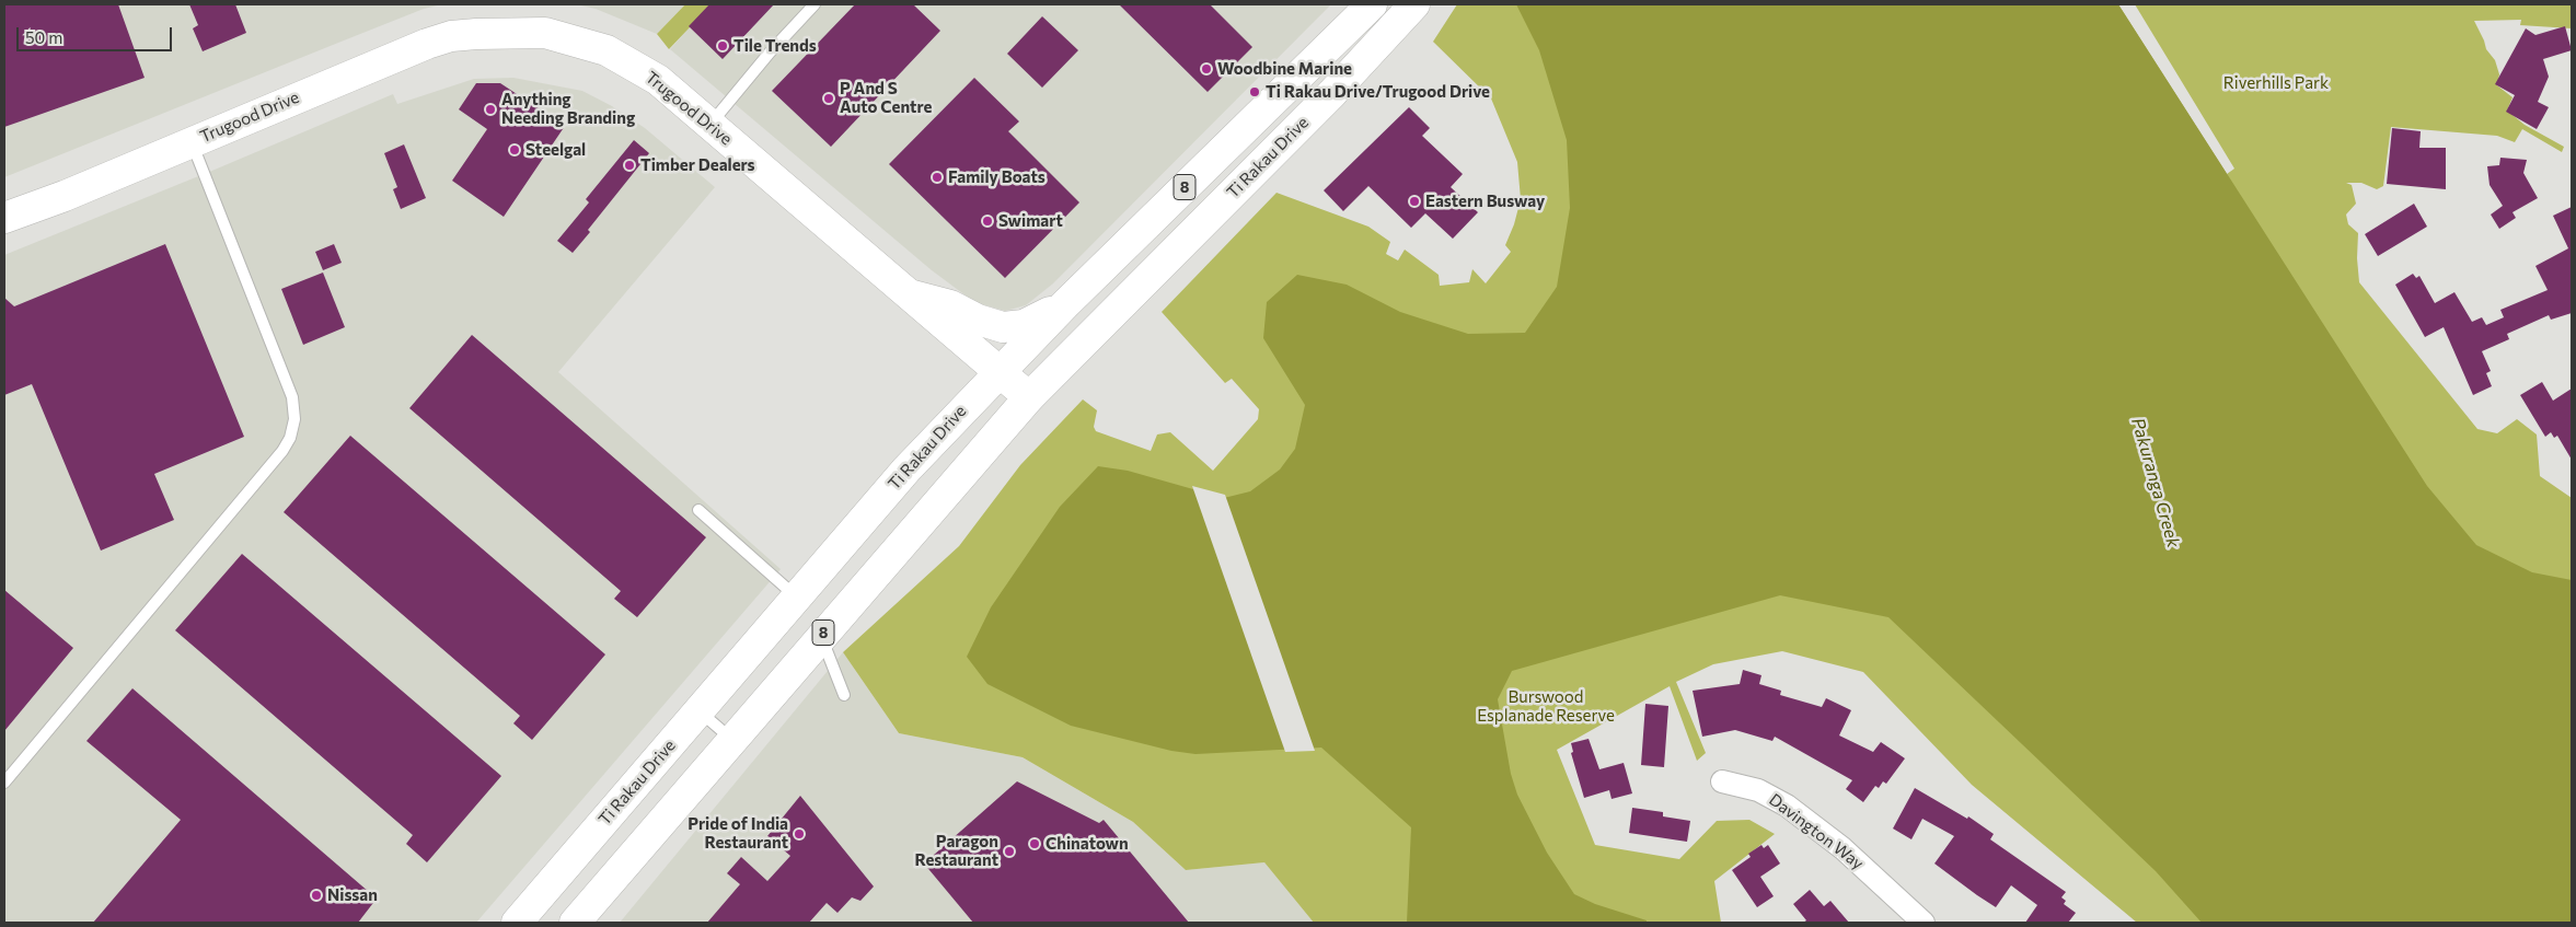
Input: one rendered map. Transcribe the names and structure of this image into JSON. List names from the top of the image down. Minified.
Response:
{"streets":{"main road":["Trugood Drive","Ti Rakau Drive","8"],"street":["Davington Way"]},"crossings":[["Trugood Drive","Ti Rakau Drive"]],"water":["Pakuranga Creek"],"parks":["Riverhills Park","Burswood Esplanade Reserve"],"places":["Tile Trends","Woodbine Marine","Ti Rakau Drive/Trugood Drive","P And S Auto Centre","Anything Needing Branding","Steelgal","Timber Dealers","Family Boats","Eastern Busway","Swimart","Pride of India Restaurant","Chinatown","Paragon Restaurant","Nissan"],"scale_bar":"50 m"}
